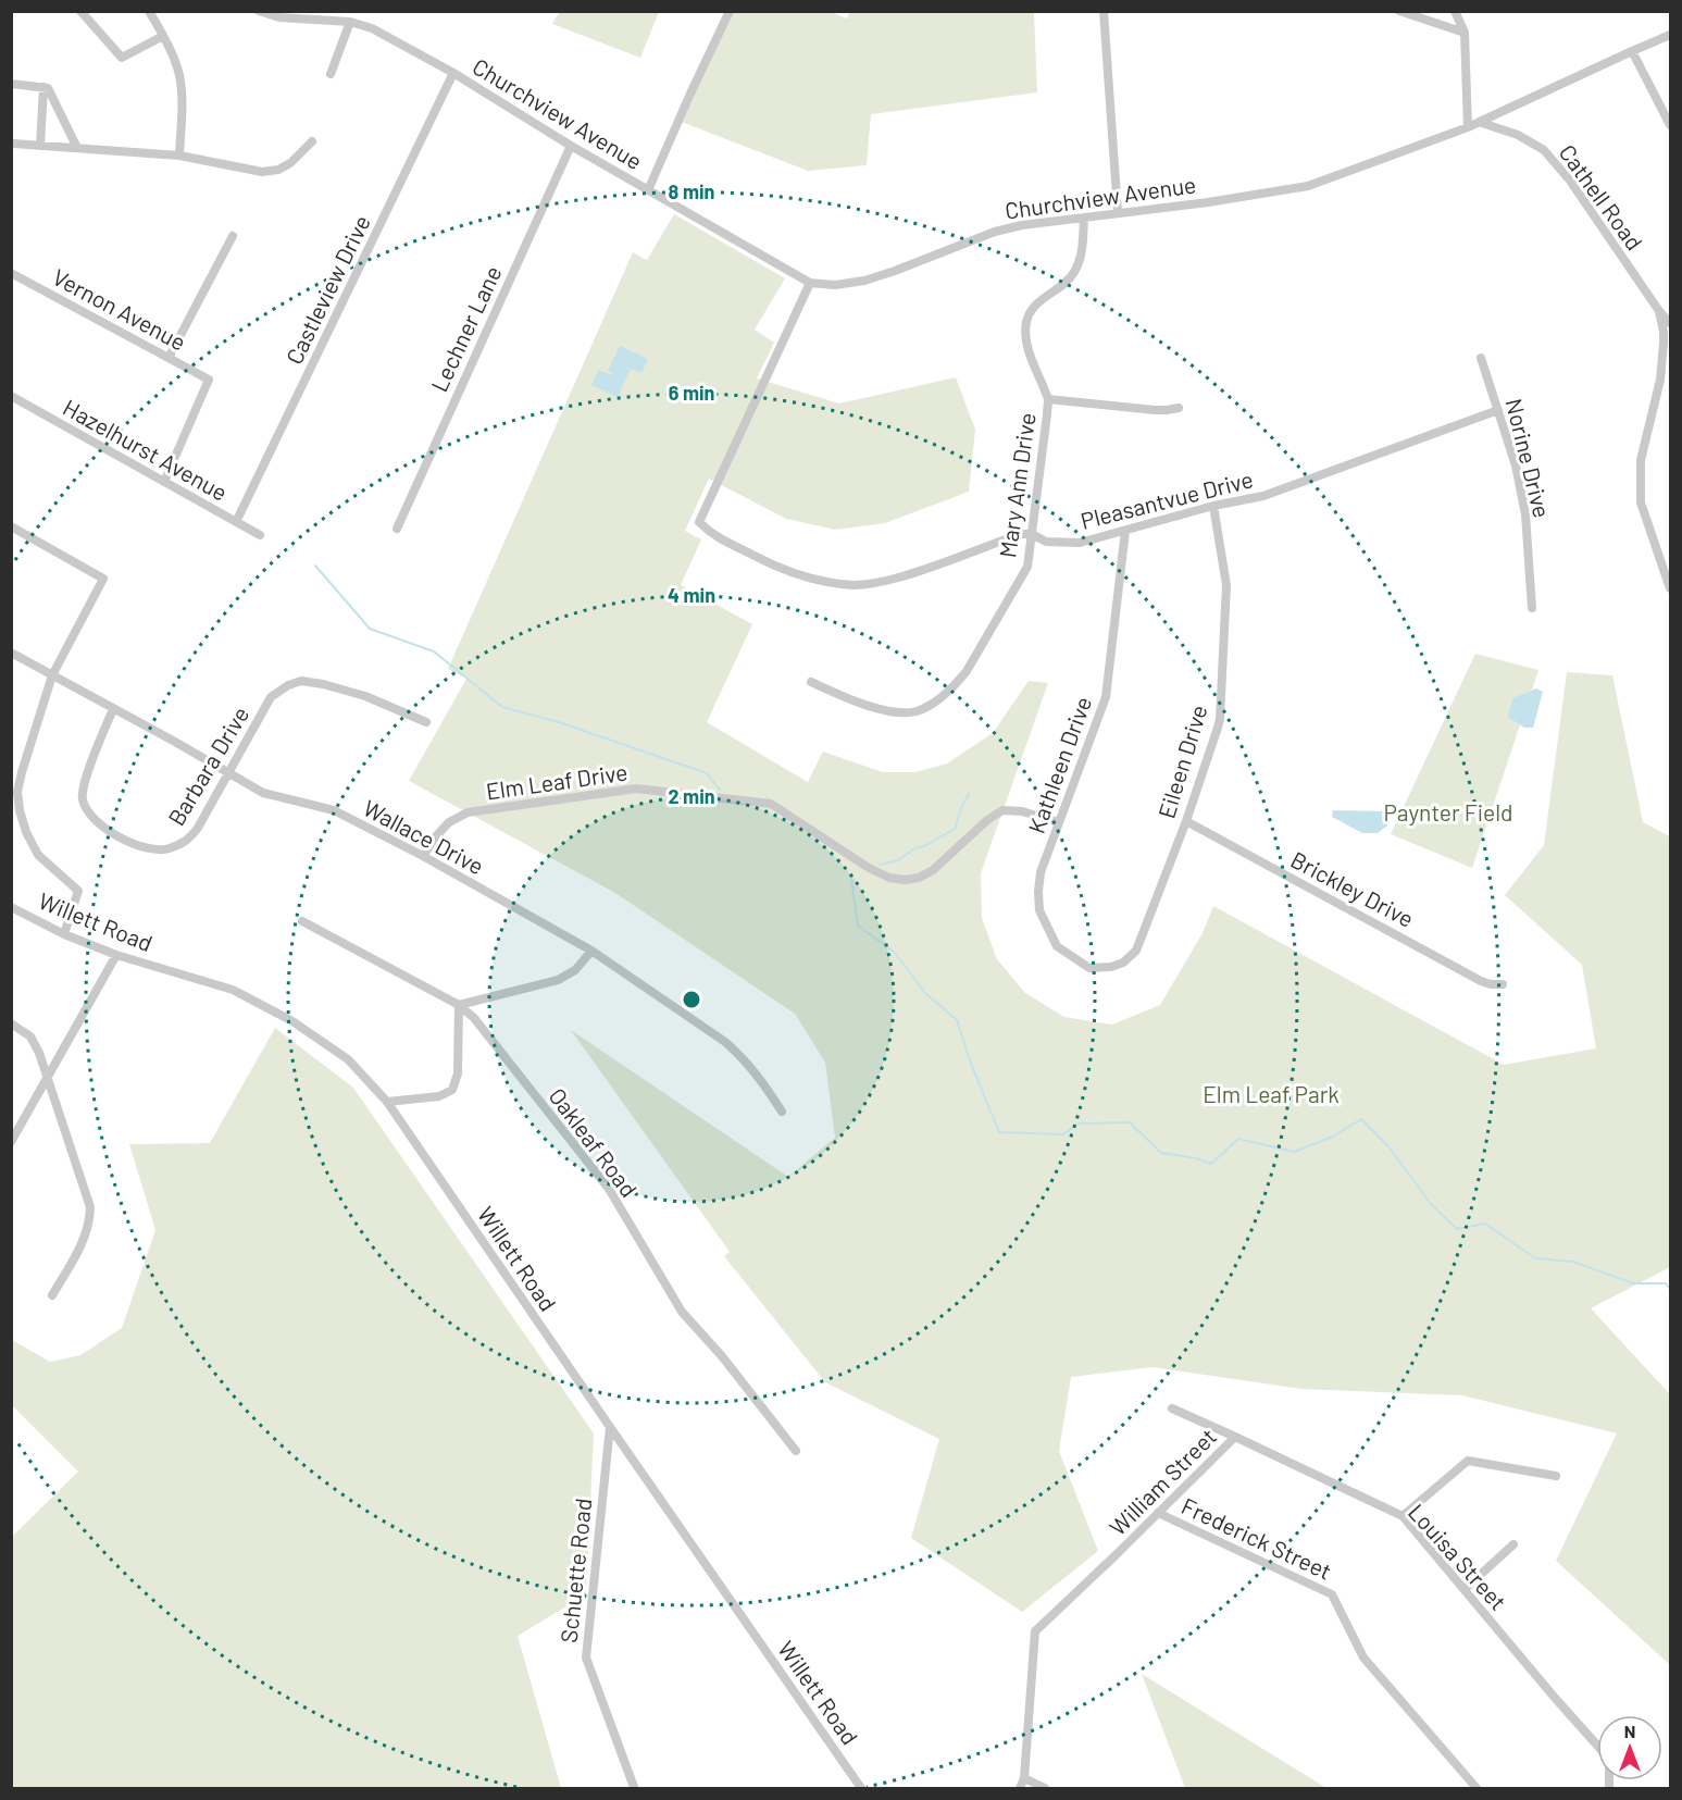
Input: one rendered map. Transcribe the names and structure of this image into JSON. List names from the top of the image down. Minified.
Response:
{"streets":{"street":["Churchview Avenue","Cathell Road","Castleview Drive","Vernon Avenue","Lechner Lane","Hazelhurst Avenue","Norine Drive","Mary Ann Drive","Pleasantvue Drive","Eileen Drive","Kathleen Drive","Barbara Drive","Elm Leaf Drive","Wallace Drive","Brickley Drive","Willett Road","Oakleaf Road","William Street","Frederick Street","Louisa Street","Schuette Road"]},"crossings":[["Churchview Avenue","Cathell Road"],["Churchview Avenue","Castleview Drive"],["Churchview Avenue","Lechner Lane"],["Churchview Avenue","Mary Ann Drive"],["Churchview Avenue","Pleasantvue Drive"],["Castleview Drive","Hazelhurst Avenue"],["Vernon Avenue","Hazelhurst Avenue"],["Norine Drive","Pleasantvue Drive"],["Mary Ann Drive","Pleasantvue Drive"],["Pleasantvue Drive","Eileen Drive"],["Pleasantvue Drive","Kathleen Drive"],["Eileen Drive","Kathleen Drive"],["Eileen Drive","Brickley Drive"],["Kathleen Drive","Elm Leaf Drive"],["Barbara Drive","Wallace Drive"],["Elm Leaf Drive","Wallace Drive"],["Willett Road","Schuette Road"],["William Street","Frederick Street"],["William Street","Louisa Street"]],"parks":["Paynter Field","Elm Leaf Park"],"north":"top","rings":["8 min","6 min","4 min","2 min"]}
